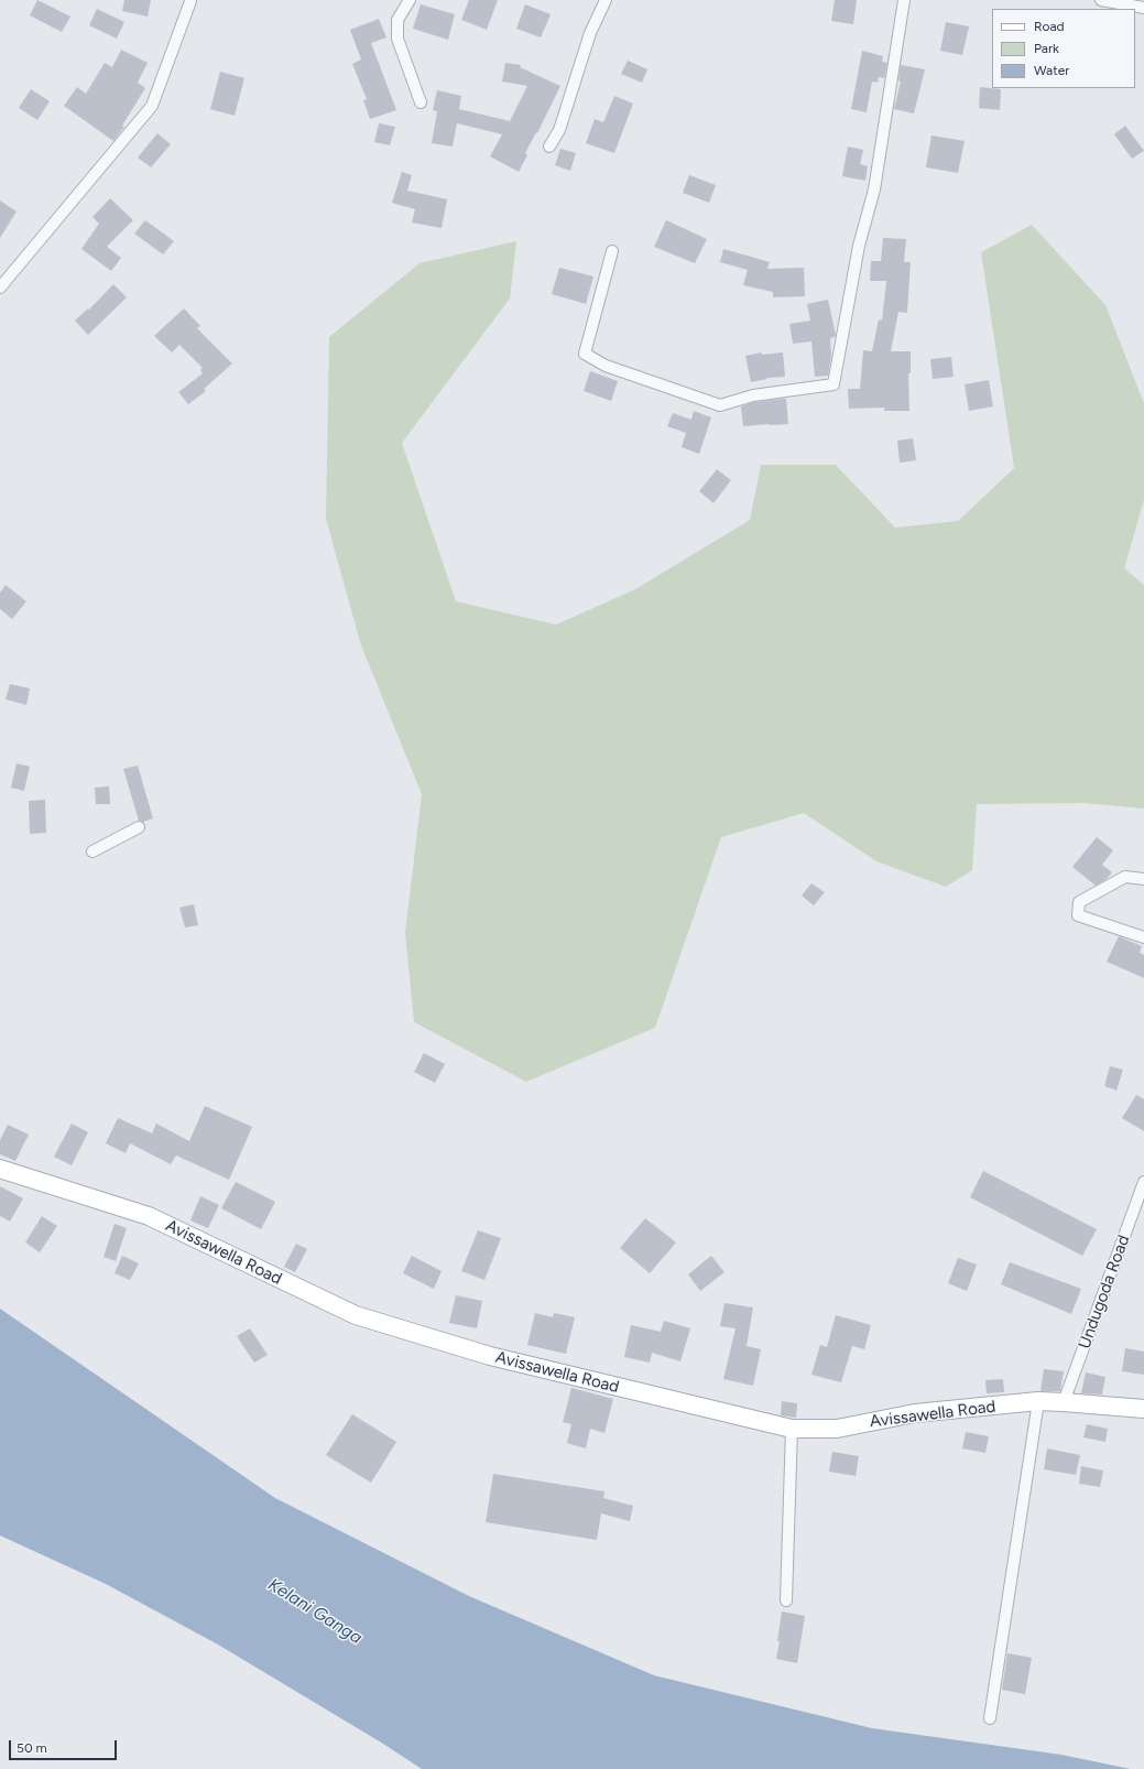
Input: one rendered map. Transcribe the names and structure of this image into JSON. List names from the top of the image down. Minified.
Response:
{"streets":{"main road":["Avissawella Road"],"street":["Undugoda Road"]},"crossings":[["Avissawella Road","Undugoda Road"]],"water":["Kelani Ganga"],"legend":["Road","Park","Water"],"scale_bar":"50 m"}
